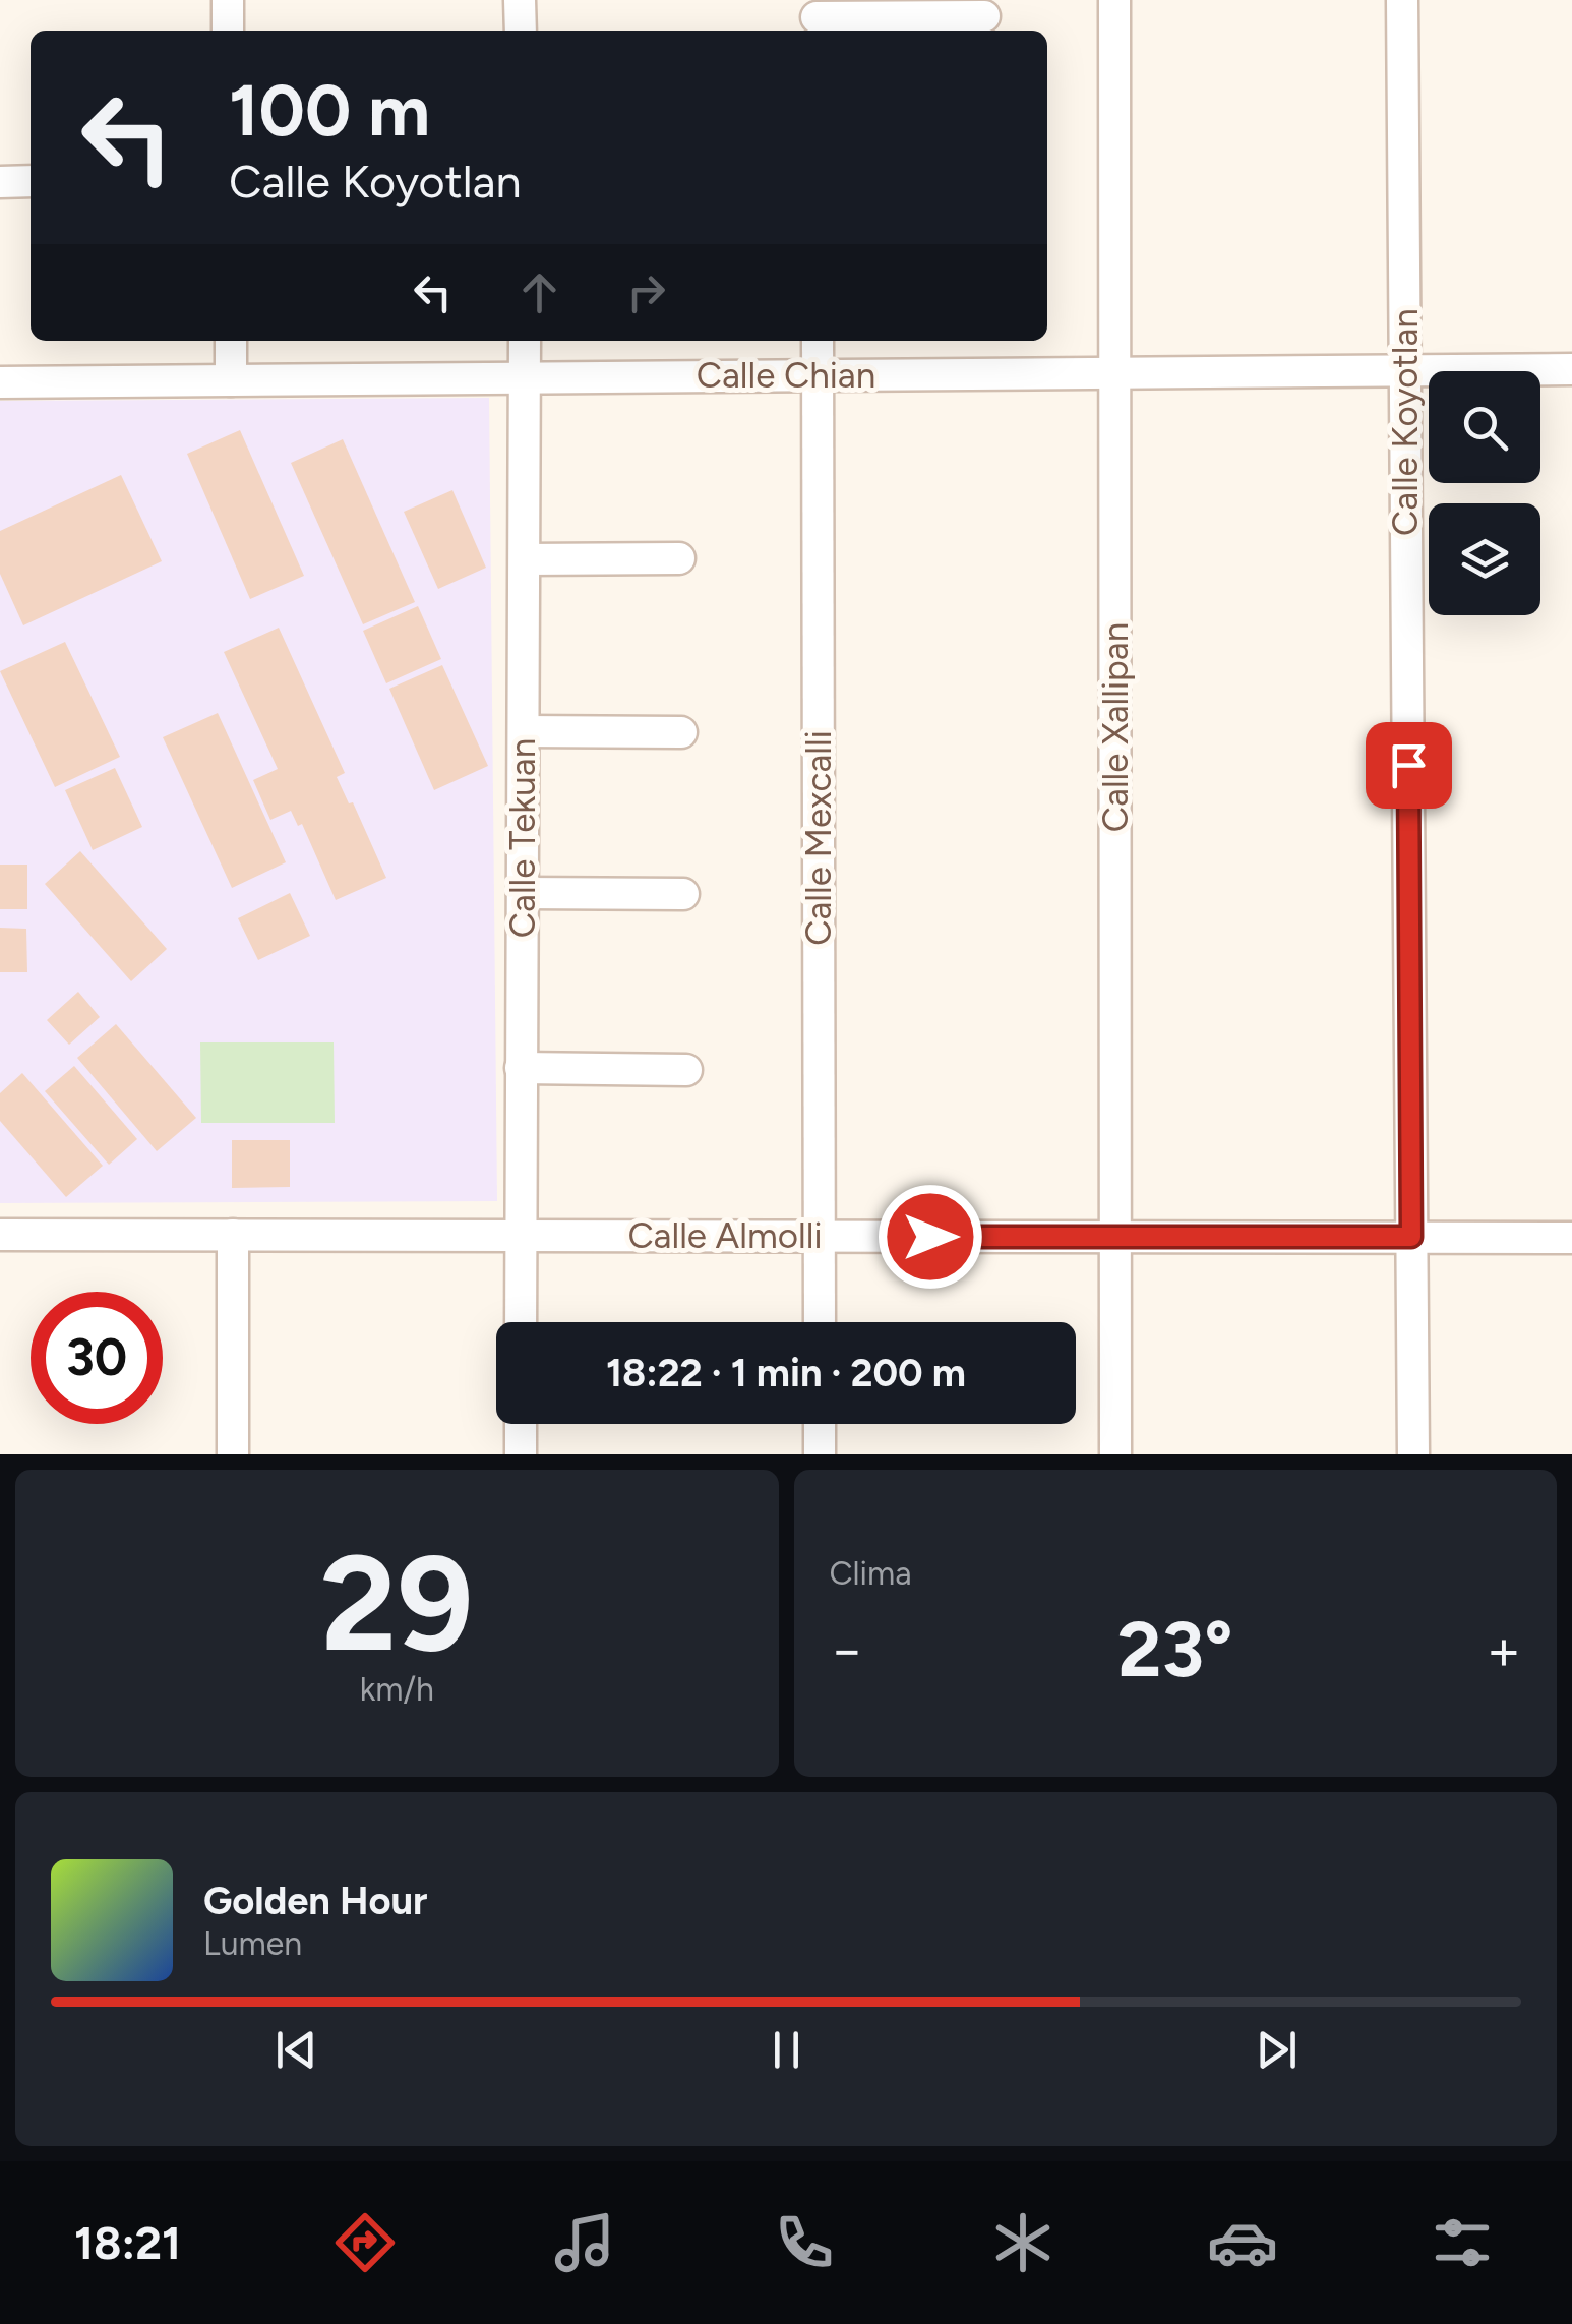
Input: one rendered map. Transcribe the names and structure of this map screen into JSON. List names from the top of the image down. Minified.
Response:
{"streets":{"street":["Calle Chian","Calle Koyotlan","Calle Xallipan","Calle Tekuan","Calle Mexcalli","Calle Almolli"]},"crossings":[["Calle Chian","Calle Koyotlan"],["Calle Chian","Calle Xallipan"],["Calle Chian","Calle Tekuan"],["Calle Chian","Calle Mexcalli"],["Calle Koyotlan","Calle Almolli"],["Calle Xallipan","Calle Almolli"],["Calle Tekuan","Calle Almolli"],["Calle Mexcalli","Calle Almolli"]],"page":{"turn":["100 m","Calle Koyotlan"],"limit":"30","trip":"18:22 · 1 min · 200 m","tile":[["29","km/h"],"Clima"],"heat":["−","23°","+"],"song":["Golden Hour","Lumen"],"tabs":"18:21"}}
